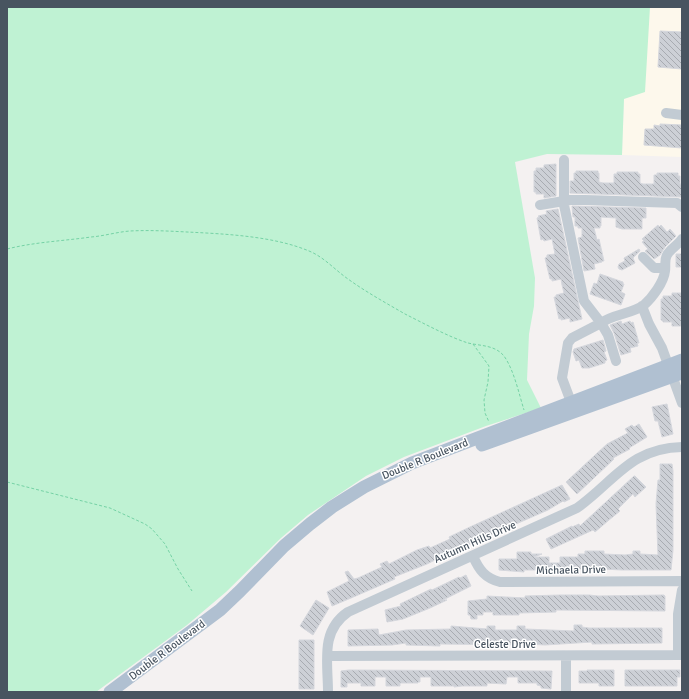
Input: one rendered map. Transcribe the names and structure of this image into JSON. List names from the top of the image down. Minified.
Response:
{"streets":{"main road":["Double R Boulevard"],"street":["Autumn Hills Drive","Michaela Drive","Celeste Drive"]},"crossings":[["Autumn Hills Drive","Michaela Drive"],["Autumn Hills Drive","Celeste Drive"]]}
